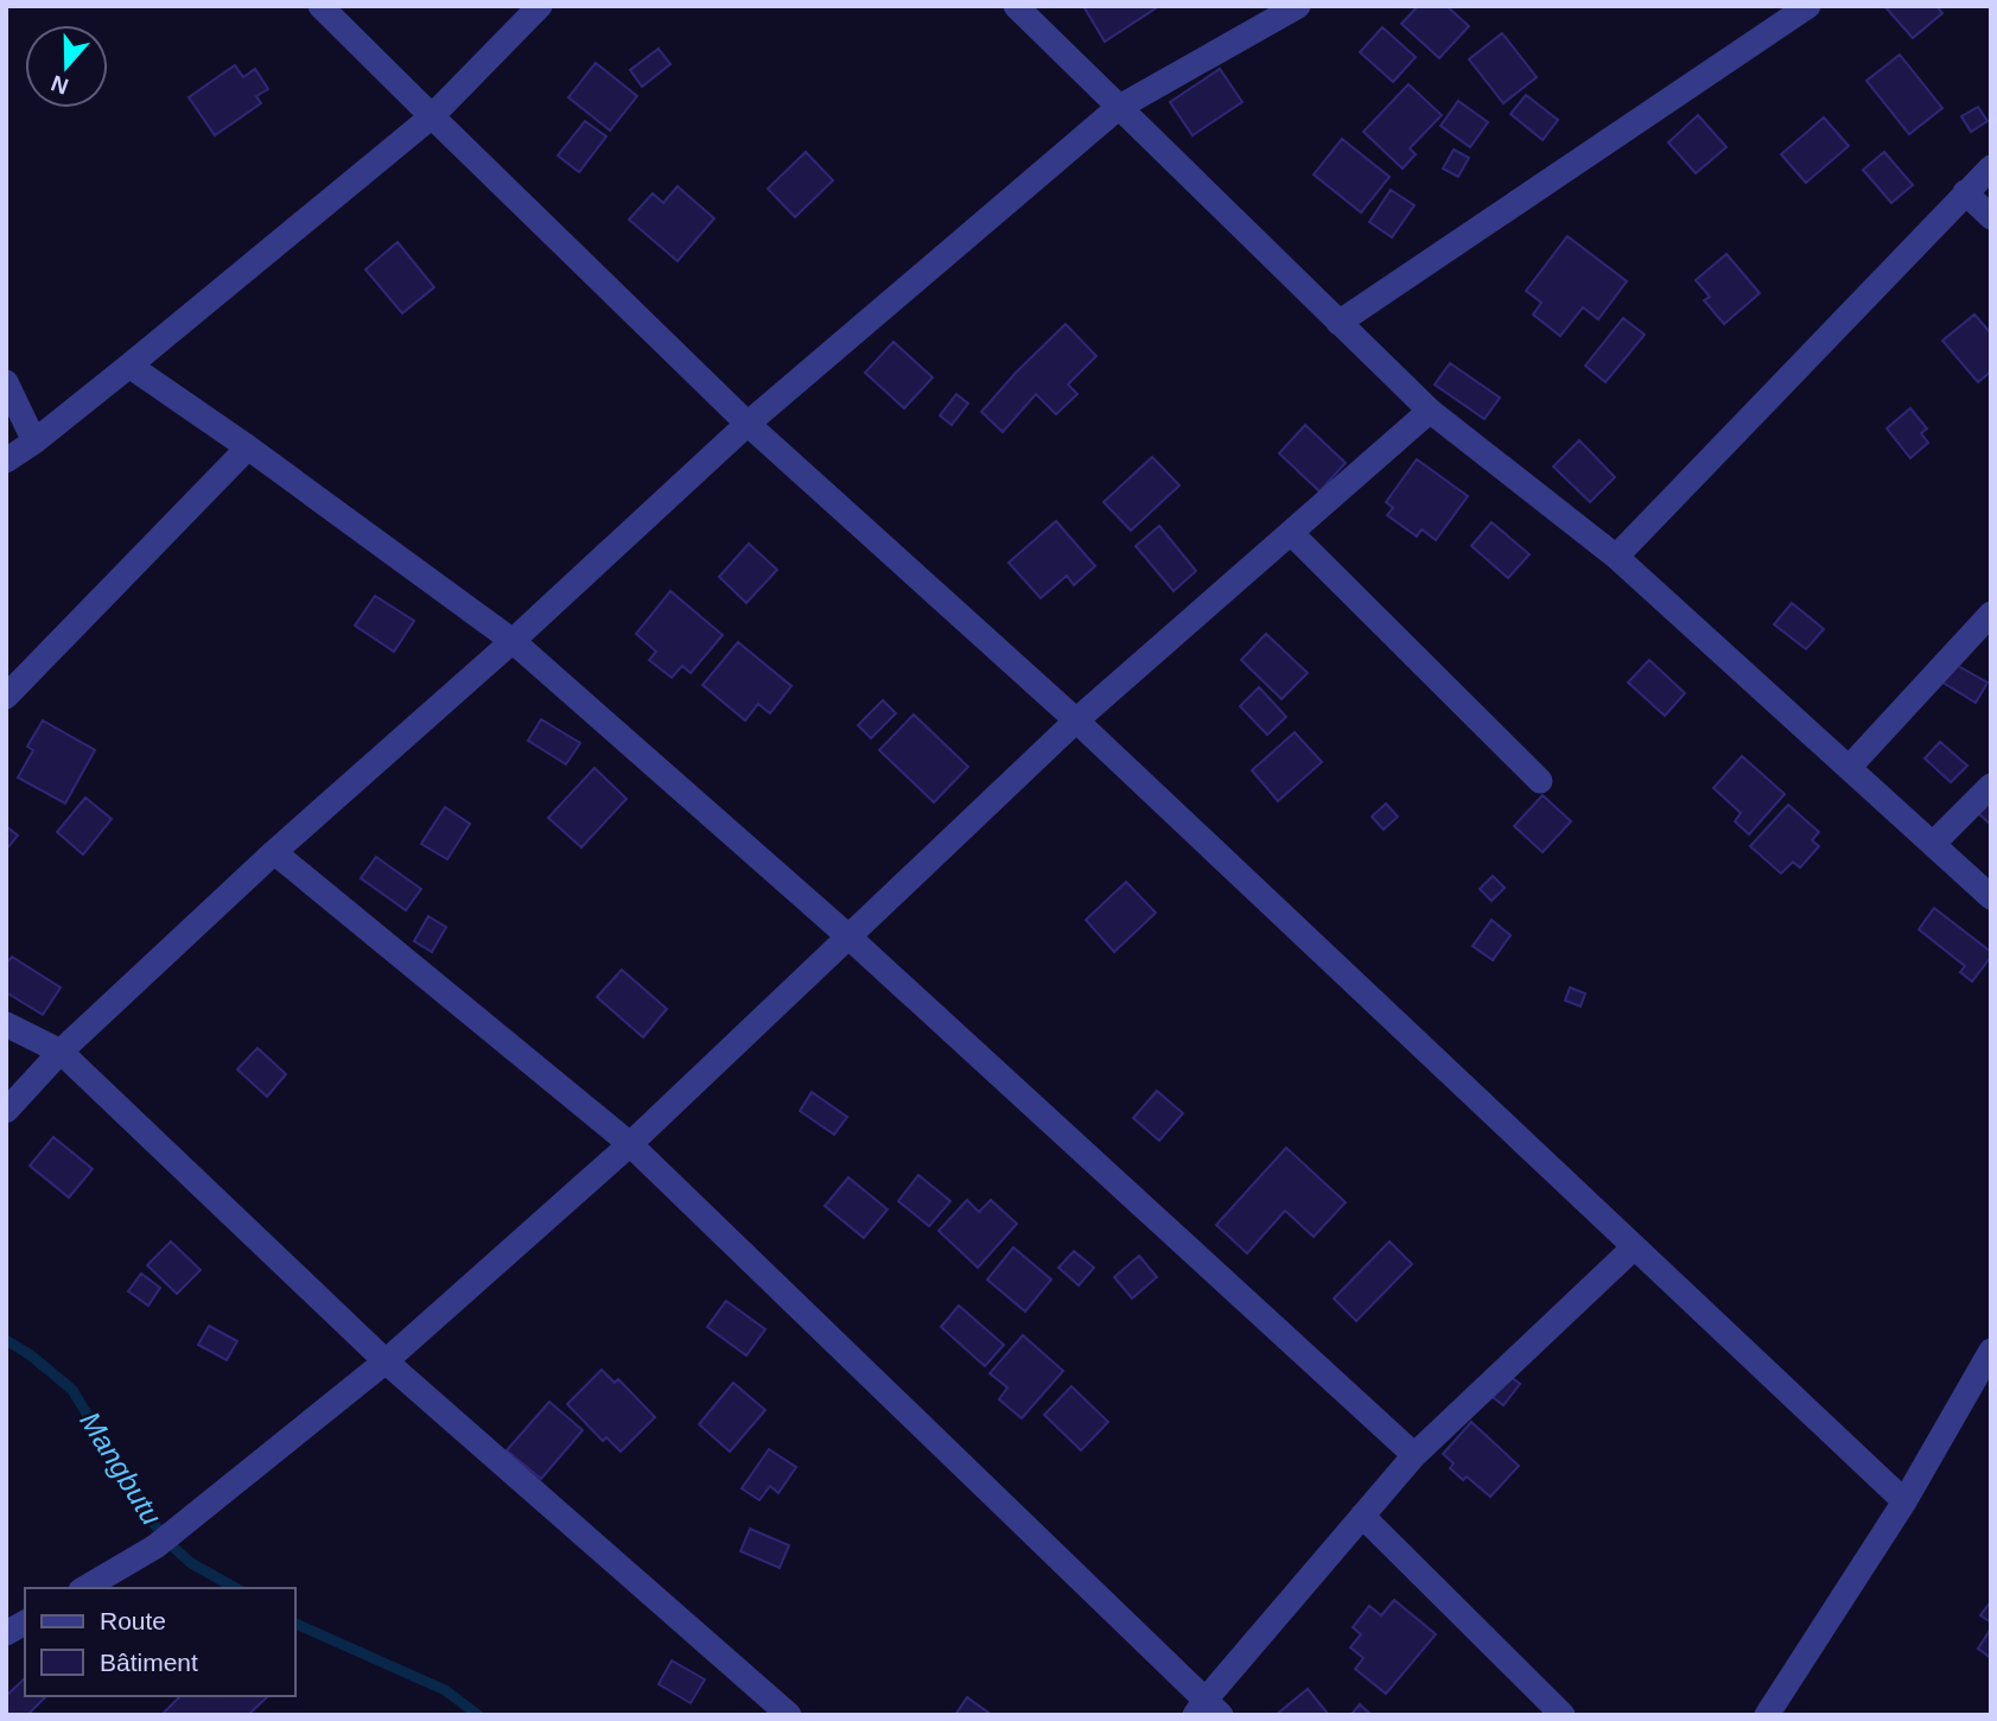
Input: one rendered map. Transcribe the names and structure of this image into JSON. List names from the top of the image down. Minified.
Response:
{"water":["Mangbutu"],"legend":["Route","Bâtiment"],"north":"bottom"}
